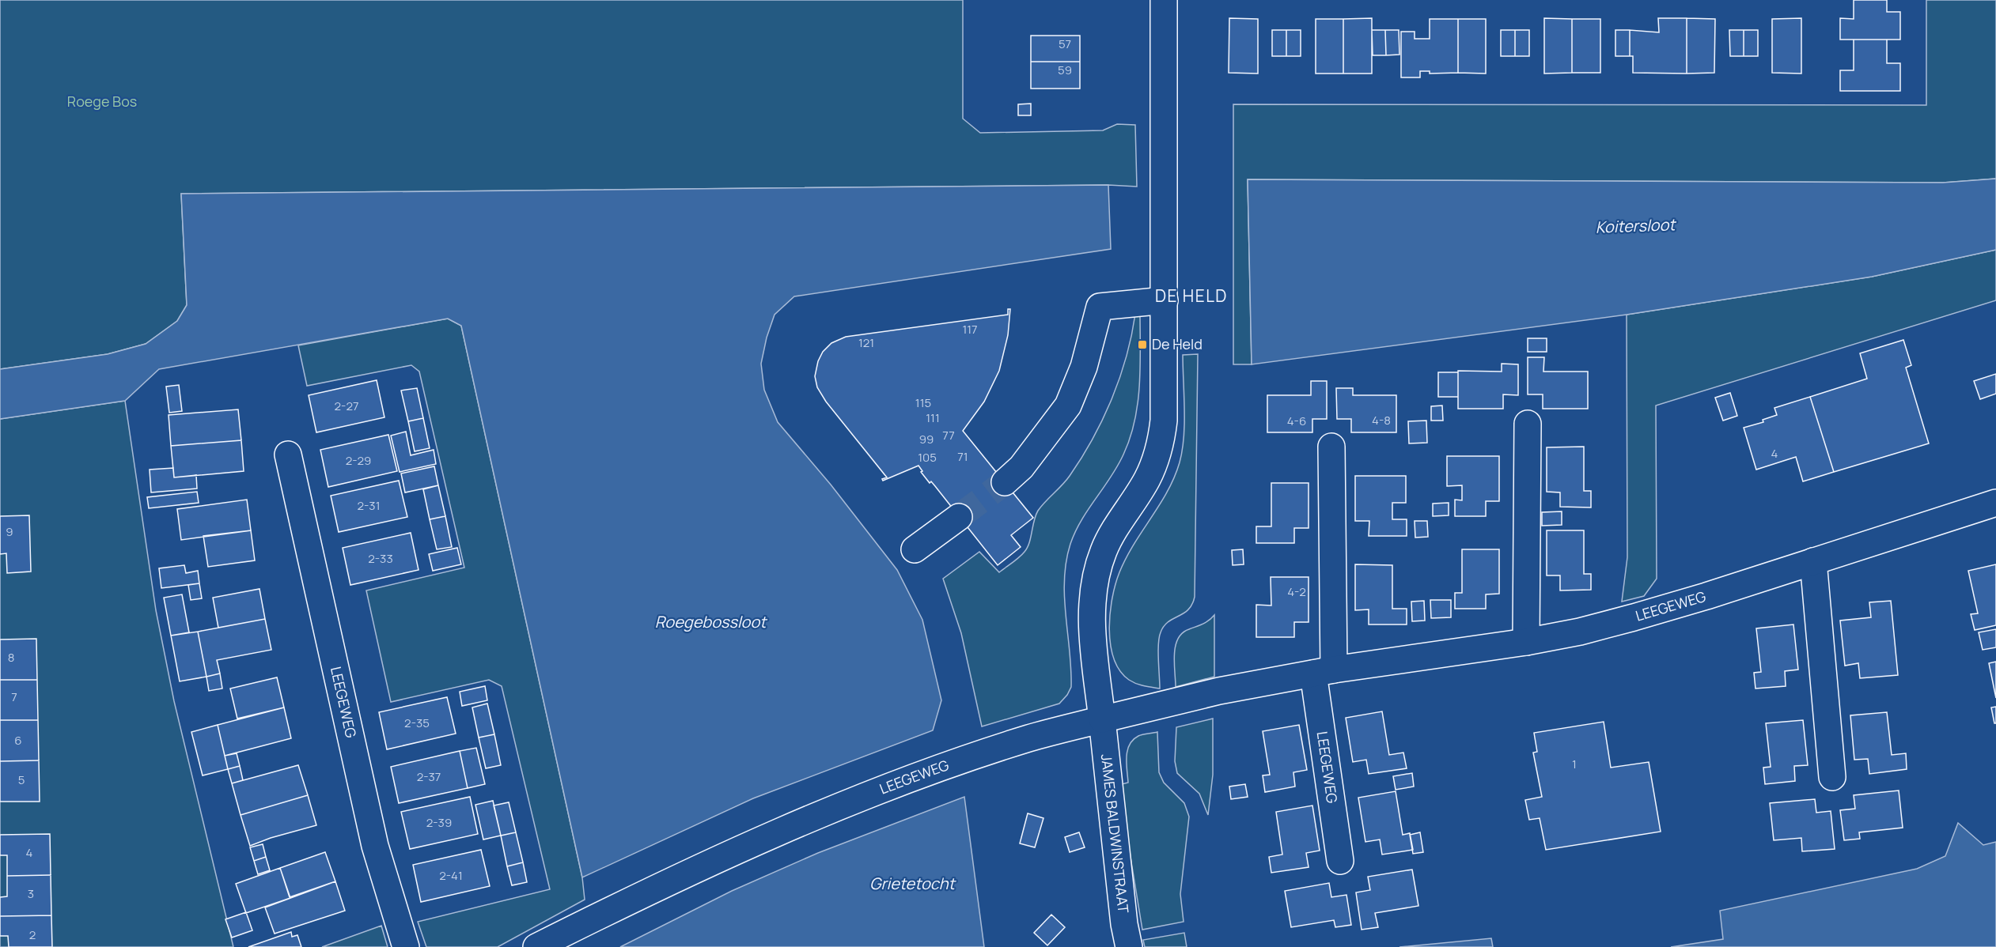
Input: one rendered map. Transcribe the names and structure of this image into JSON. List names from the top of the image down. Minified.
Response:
{"streets":{"street":["LEEGEWEG","JAMES BALDWINSTRAAT"]},"crossings":[["LEEGEWEG","JAMES BALDWINSTRAAT"]],"districts":["DE HELD"],"water":["Koitersloot","Roegebossloot","Grietetocht"],"parks":["Roege Bos"],"places":{"transit":["De Held"]},"house_numbers":["57","59","117","121","115","2-27","111","4-8","4-6","77","99","4","71","105","2-29","2-31","9","2-33","4-2","8","7","2-35","6","1","2-37","5","2-39","4","2-41","3","2"]}
